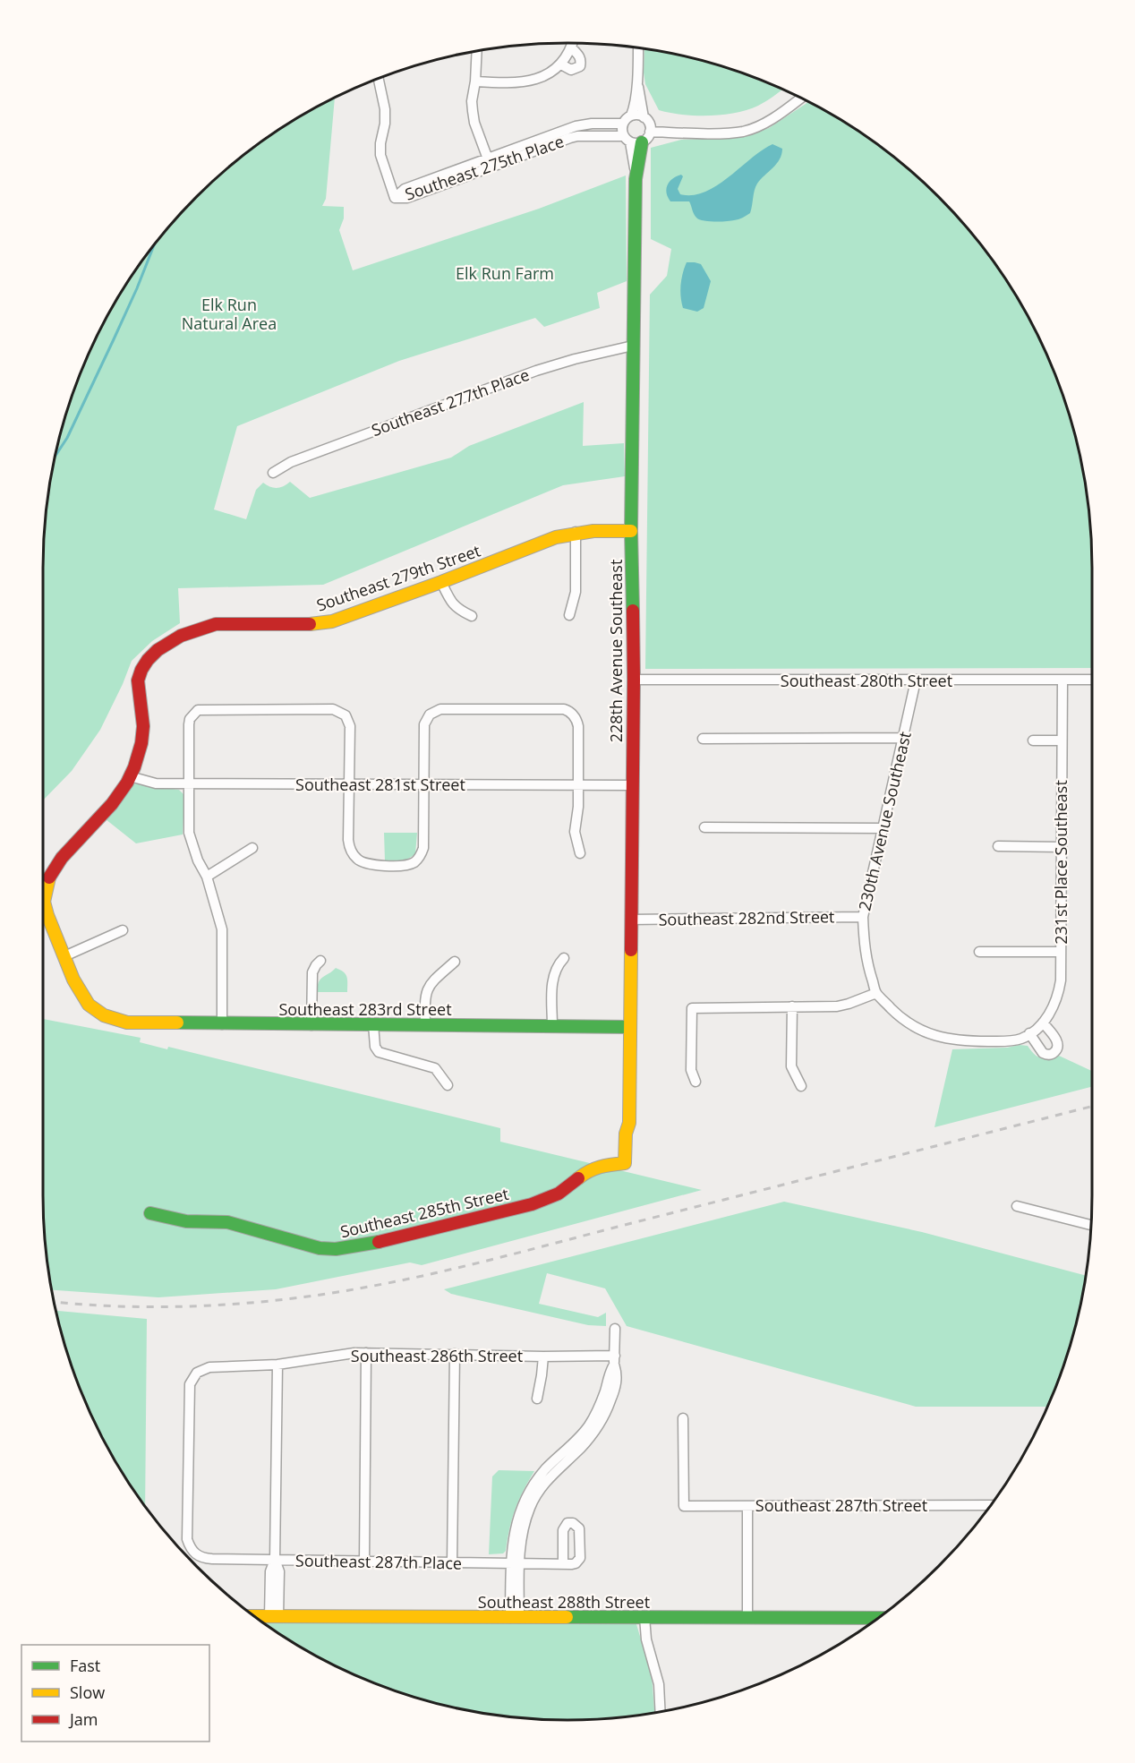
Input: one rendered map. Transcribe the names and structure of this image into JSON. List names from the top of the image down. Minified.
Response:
{"streets":{"street":["Southeast 275th Place","Southeast 277th Place","Southeast 279th Street","228th Avenue Southeast","Southeast 280th Street","Southeast 281st Street","230th Avenue Southeast","231st Place Southeast","Southeast 282nd Street","Southeast 283rd Street","Southeast 285th Street","Southeast 286th Street","Southeast 287th Street","Southeast 287th Place","Southeast 288th Street"]},"crossings":[["Southeast 275th Place","228th Avenue Southeast"],["Southeast 277th Place","228th Avenue Southeast"],["Southeast 279th Street","228th Avenue Southeast"],["Southeast 279th Street","Southeast 281st Street"],["228th Avenue Southeast","Southeast 280th Street"],["228th Avenue Southeast","Southeast 281st Street"],["228th Avenue Southeast","Southeast 282nd Street"],["228th Avenue Southeast","Southeast 283rd Street"],["228th Avenue Southeast","Southeast 285th Street"],["Southeast 280th Street","230th Avenue Southeast"],["Southeast 280th Street","231st Place Southeast"],["230th Avenue Southeast","Southeast 282nd Street"],["Southeast 286th Street","Southeast 287th Place"]],"parks":["Elk Run Farm","Elk Run Natural Area"],"legend":["Fast","Slow","Jam"]}
